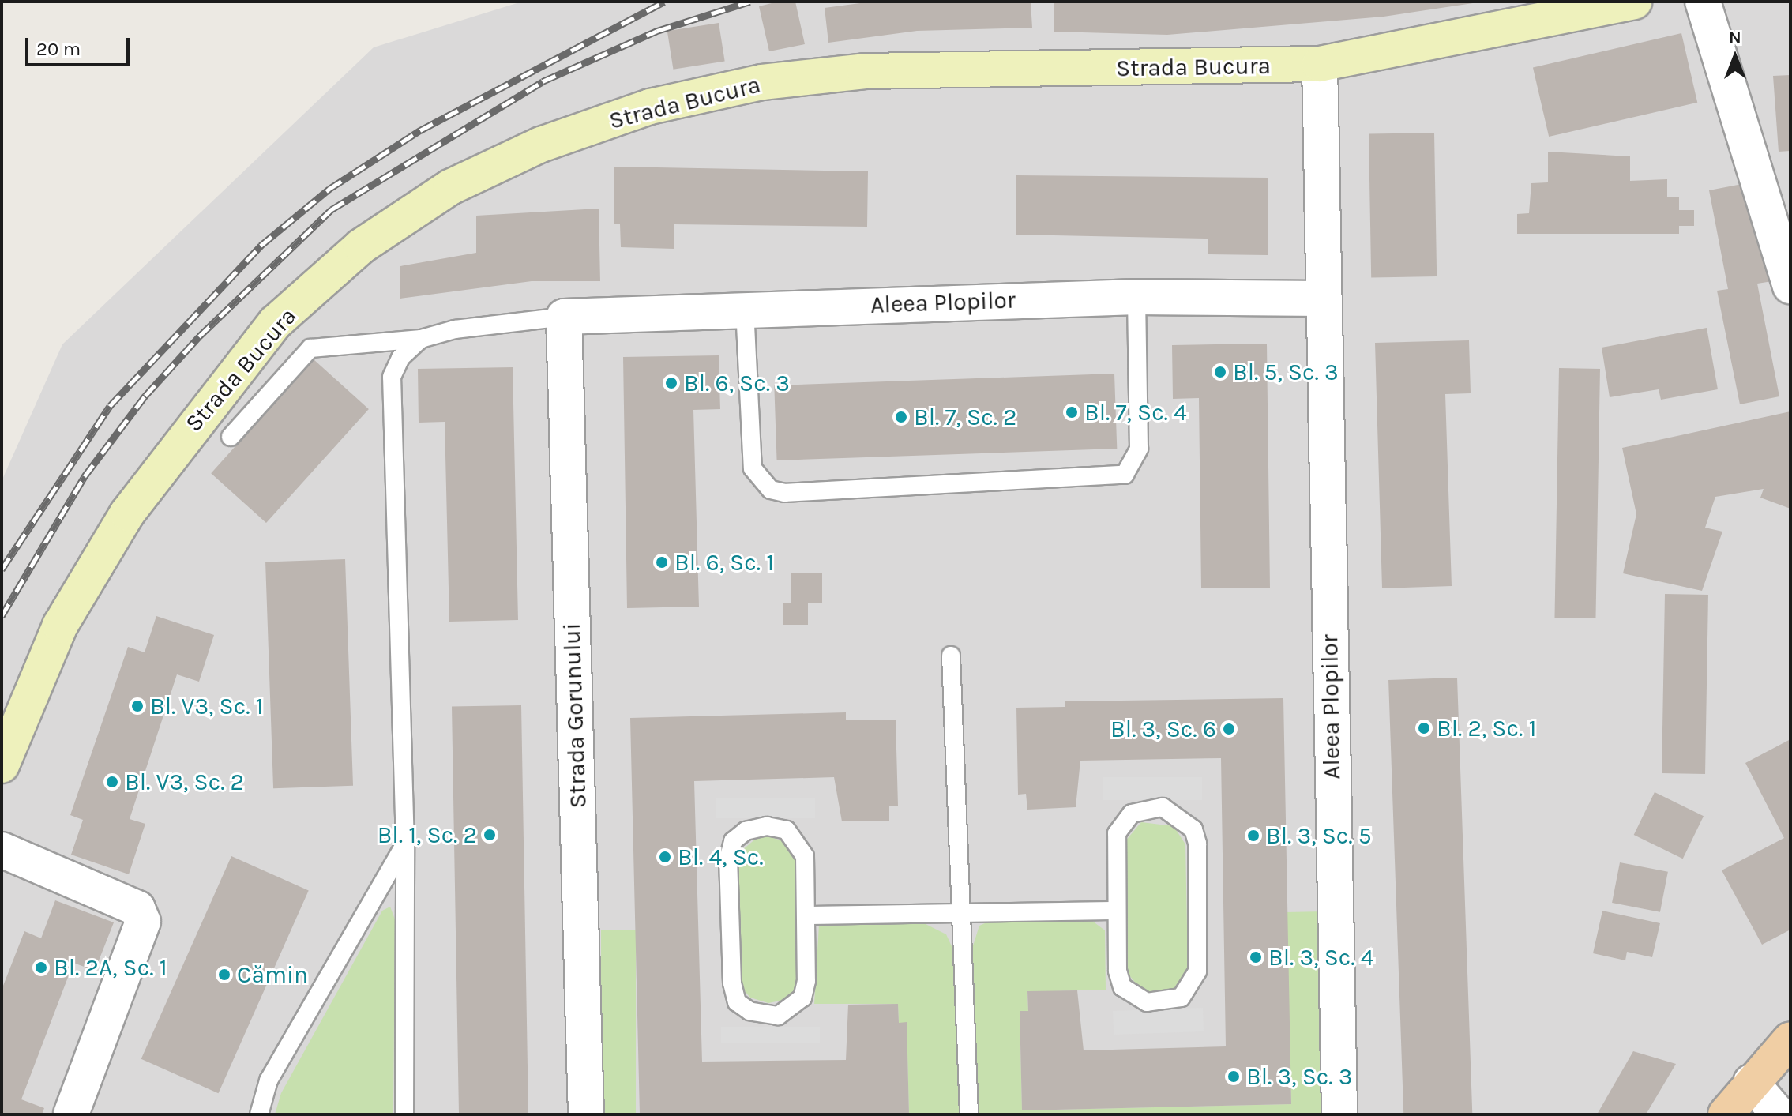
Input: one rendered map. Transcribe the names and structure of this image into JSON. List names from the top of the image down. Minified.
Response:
{"streets":{"main road":["Strada Bucura"],"street":["Aleea Plopilor","Strada Gorunului"]},"crossings":[["Strada Bucura","Aleea Plopilor"],["Aleea Plopilor","Strada Gorunului"]],"places":["Bl. 5, Sc. 3","Bl. 6, Sc. 3","Bl. 7, Sc. 4","Bl. 7, Sc. 2","Bl. 6, Sc. 1","Bl. V3, Sc. 1","Bl. 2, Sc. 1","Bl. 3, Sc. 6","Bl. V3, Sc. 2","Bl. 1, Sc. 2","Bl. 3, Sc. 5","Bl. 4, Sc.","Bl. 3, Sc. 4","Bl. 2A, Sc. 1","Cămin","Bl. 3, Sc. 3"],"scale_bar":"20 m","north":"top"}
